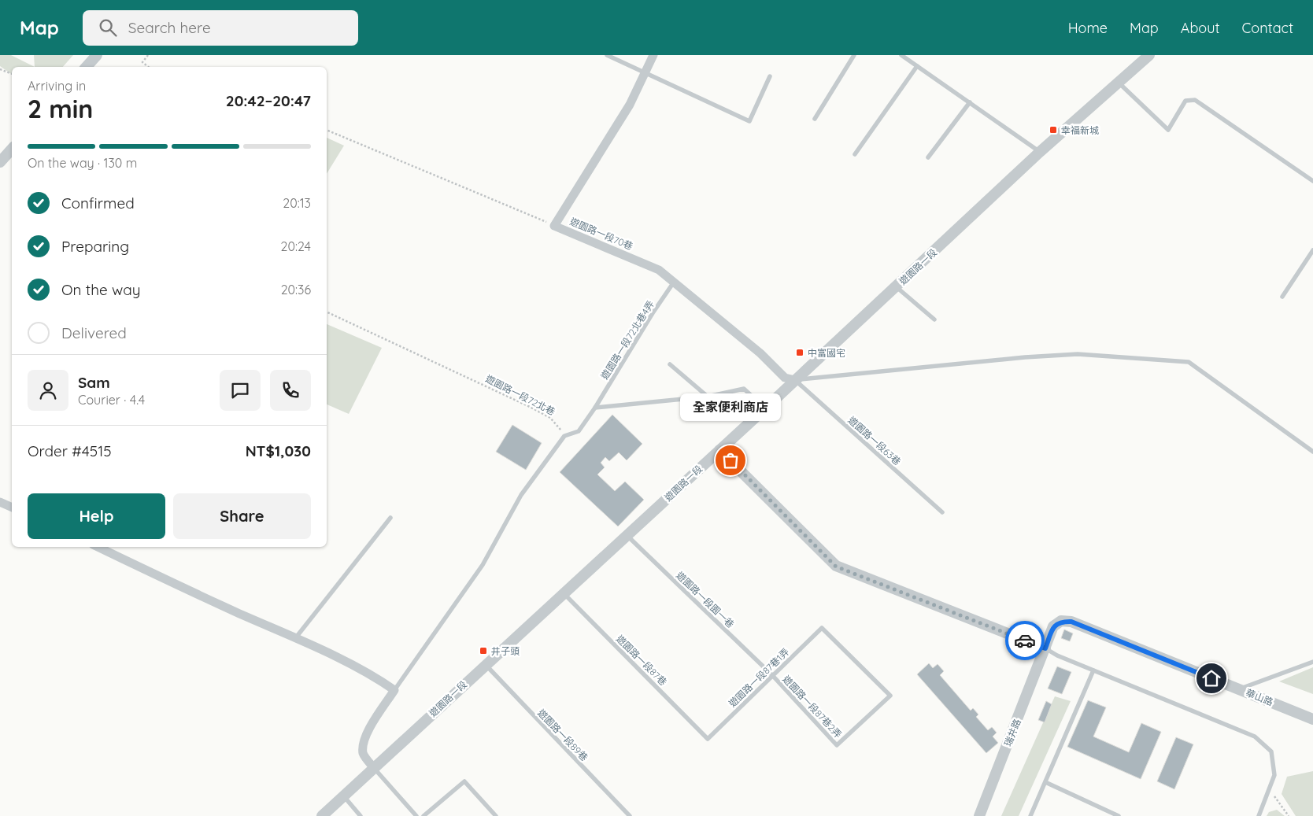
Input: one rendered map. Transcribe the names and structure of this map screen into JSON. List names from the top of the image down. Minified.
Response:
{"streets":{"street":["遊園路一段70巷","遊園路一段","華山路","瑞井路"],"lane":["遊園路一段72北巷4弄","遊園路一段63巷","遊園路一段園一巷","遊園路一段87巷","遊園路一段87巷1弄","遊園路一段87巷2弄","遊園路一段89巷"],"path":["遊園路一段72北巷"]},"crossings":[["遊園路一段70巷","遊園路一段"],["遊園路一段70巷","遊園路一段72北巷4弄"],["遊園路一段70巷","遊園路一段63巷"],["遊園路一段","遊園路一段63巷"],["遊園路一段","遊園路一段園一巷"],["遊園路一段","遊園路一段87巷"],["遊園路一段","遊園路一段89巷"],["遊園路一段園一巷","遊園路一段87巷1弄"],["遊園路一段園一巷","遊園路一段87巷2弄"],["遊園路一段87巷","遊園路一段87巷1弄"],["遊園路一段87巷1弄","遊園路一段87巷2弄"],["華山路","瑞井路"]],"places":{"transit":["幸福新城","中富國宅","井子頭"],"other":["全家便利商店"]},"page":{"header":"Map","search":"Search here","nav":["Home","Map","About","Contact"],"heading":["2 min","Arriving in","20:42–20:47"],"panel":["Sam","Courier · 4.4","Order #4515","NT$1,030"],"bar":"On the way · 130 m","list":[["Confirmed","20:13"],["Preparing","20:24"],["On the way","20:36"],"Delivered"],"bubble":"全家便利商店","buttons":["Help","Share"]}}
